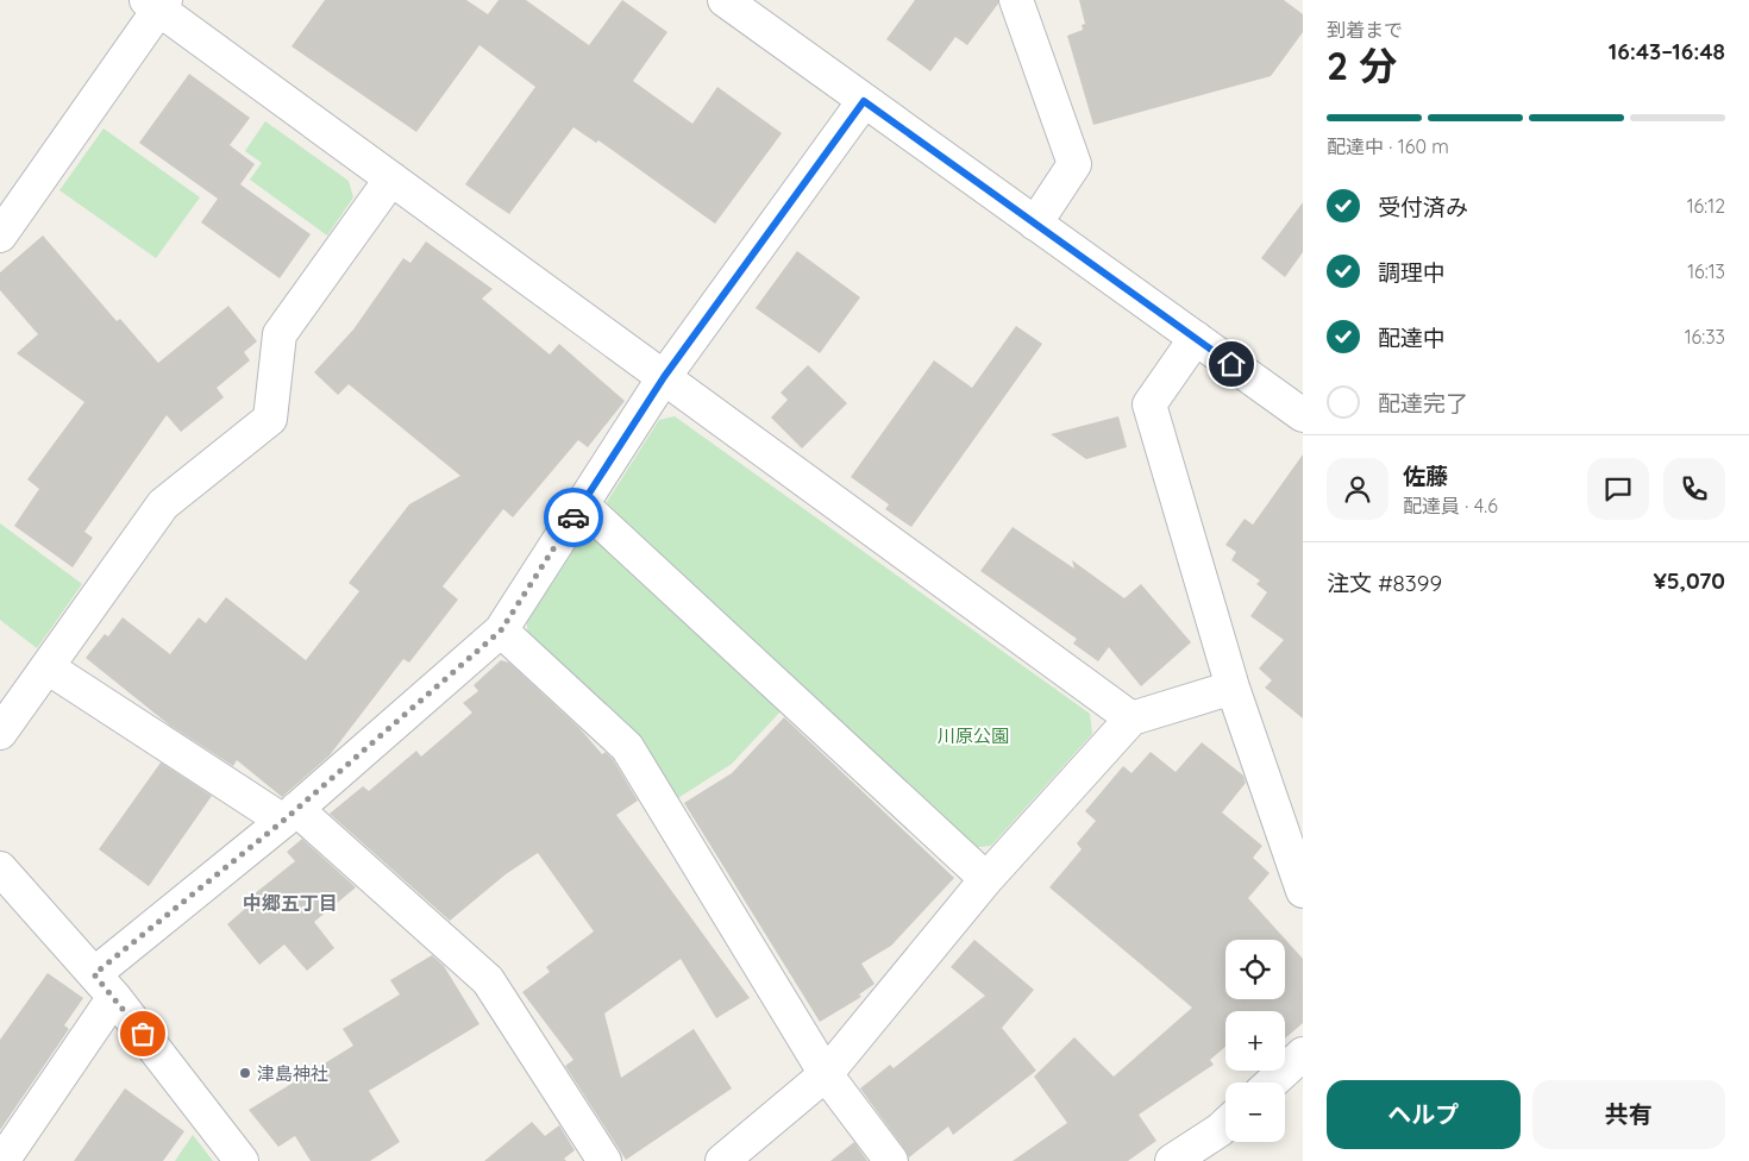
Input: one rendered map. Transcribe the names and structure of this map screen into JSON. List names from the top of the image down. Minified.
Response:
{"districts":["中郷五丁目"],"parks":["川原公園"],"places":["津島神社"],"page":{"heading":["2 分","到着まで","16:43–16:48"],"panel":["佐藤","配達員 · 4.6","注文 #8399","¥5,070"],"bar":"配達中 · 160 m","list":[["受付済み","16:12"],["調理中","16:13"],["配達中","16:33"],"配達完了"],"map_buttons":["+","−"],"buttons":["ヘルプ","共有"]}}
